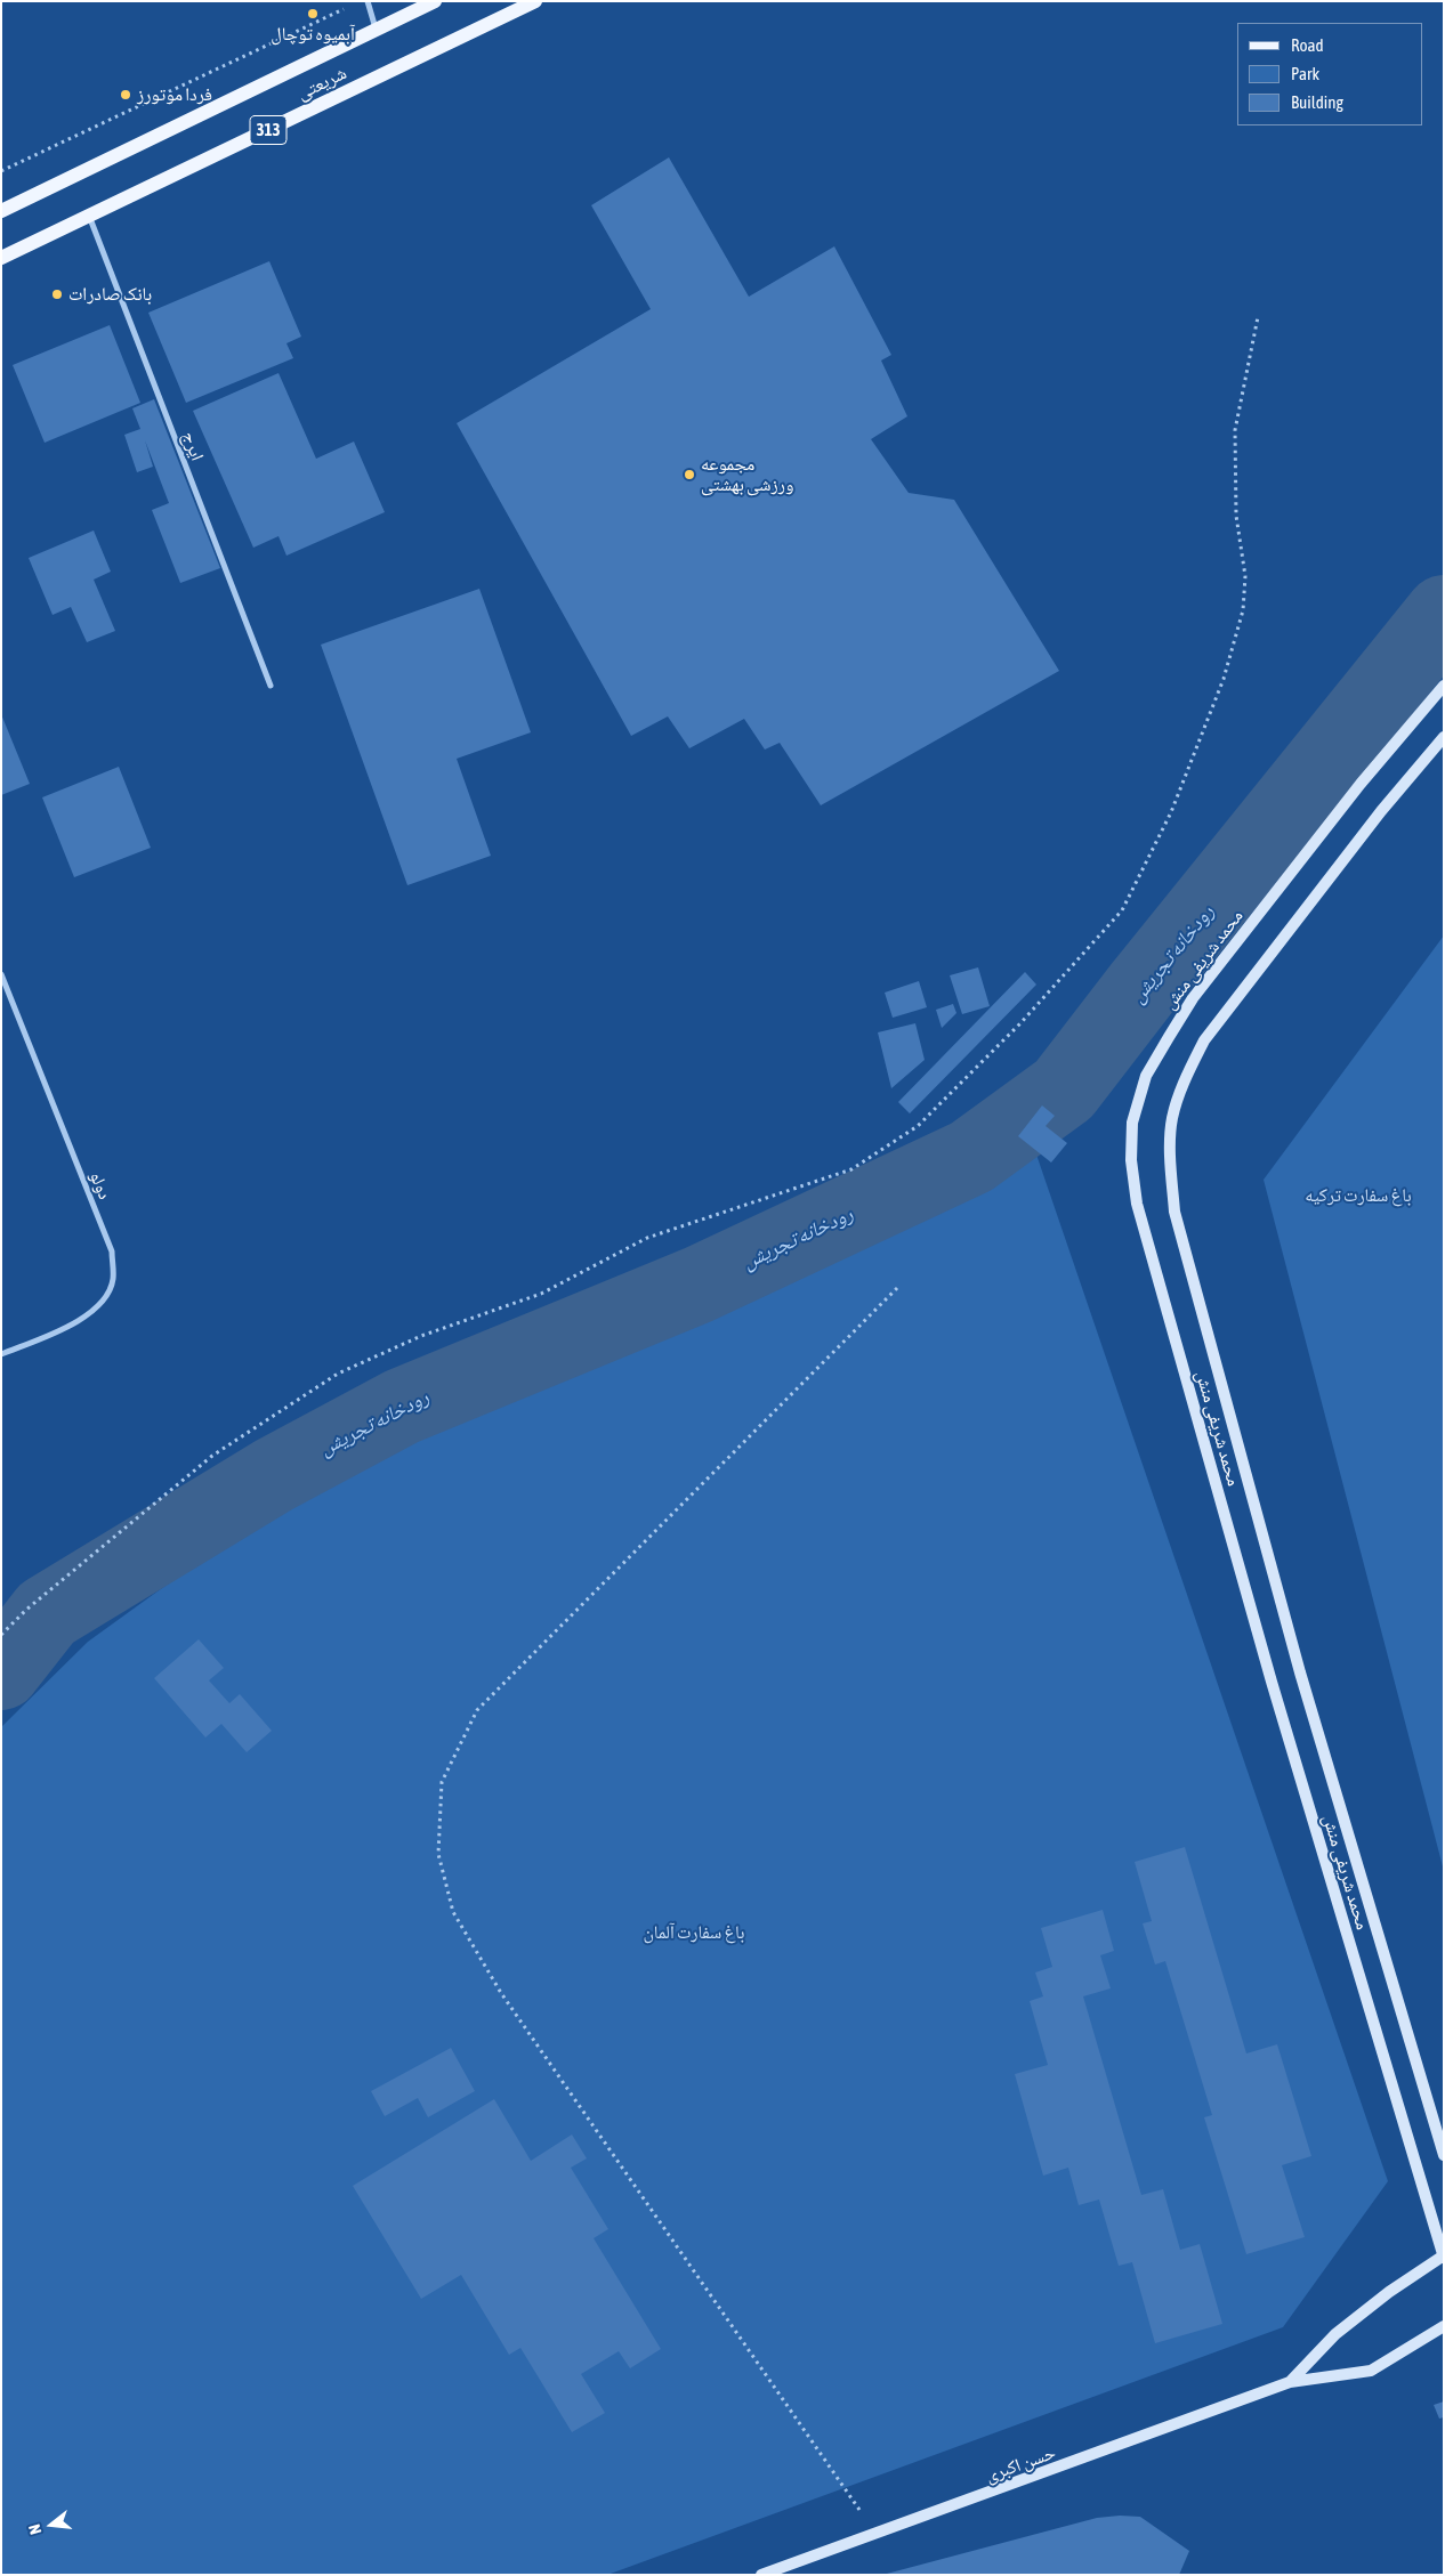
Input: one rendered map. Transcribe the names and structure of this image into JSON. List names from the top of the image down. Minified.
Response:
{"streets":{"main road":["شریعتی","313"],"street":["ایرج","محمد شریفی منش","دولو","حسن اکبری"]},"crossings":[["شریعتی","ایرج"],["محمد شریفی منش","حسن اکبری"]],"water":["رودخانه تجریش"],"parks":["باغ سفارت ترکیه","باغ سفارت آلمان"],"places":["آبمیوه توچال","فردا موتورز","بانک صادرات","مجموعه ورزشی بهشتی"],"legend":["Road","Park","Building"],"north":"left"}
